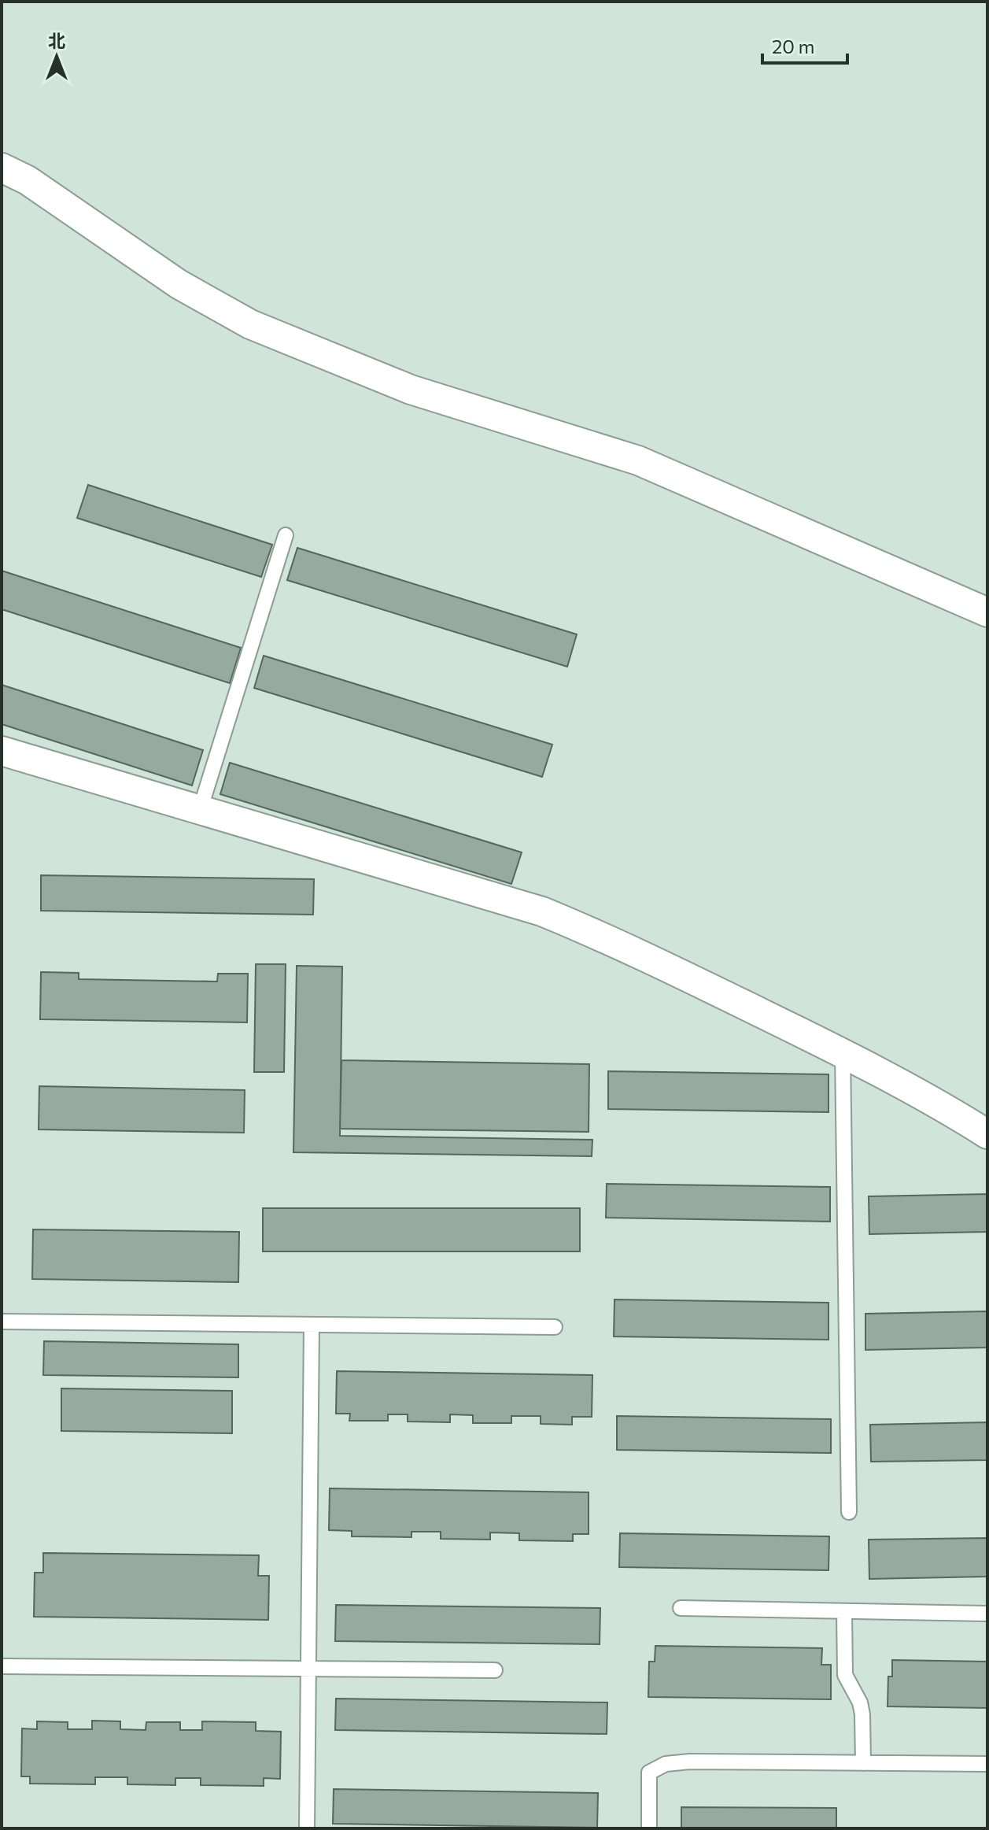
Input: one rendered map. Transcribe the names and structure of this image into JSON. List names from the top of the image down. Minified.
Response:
{"scale_bar":"20 m","north":"top"}
